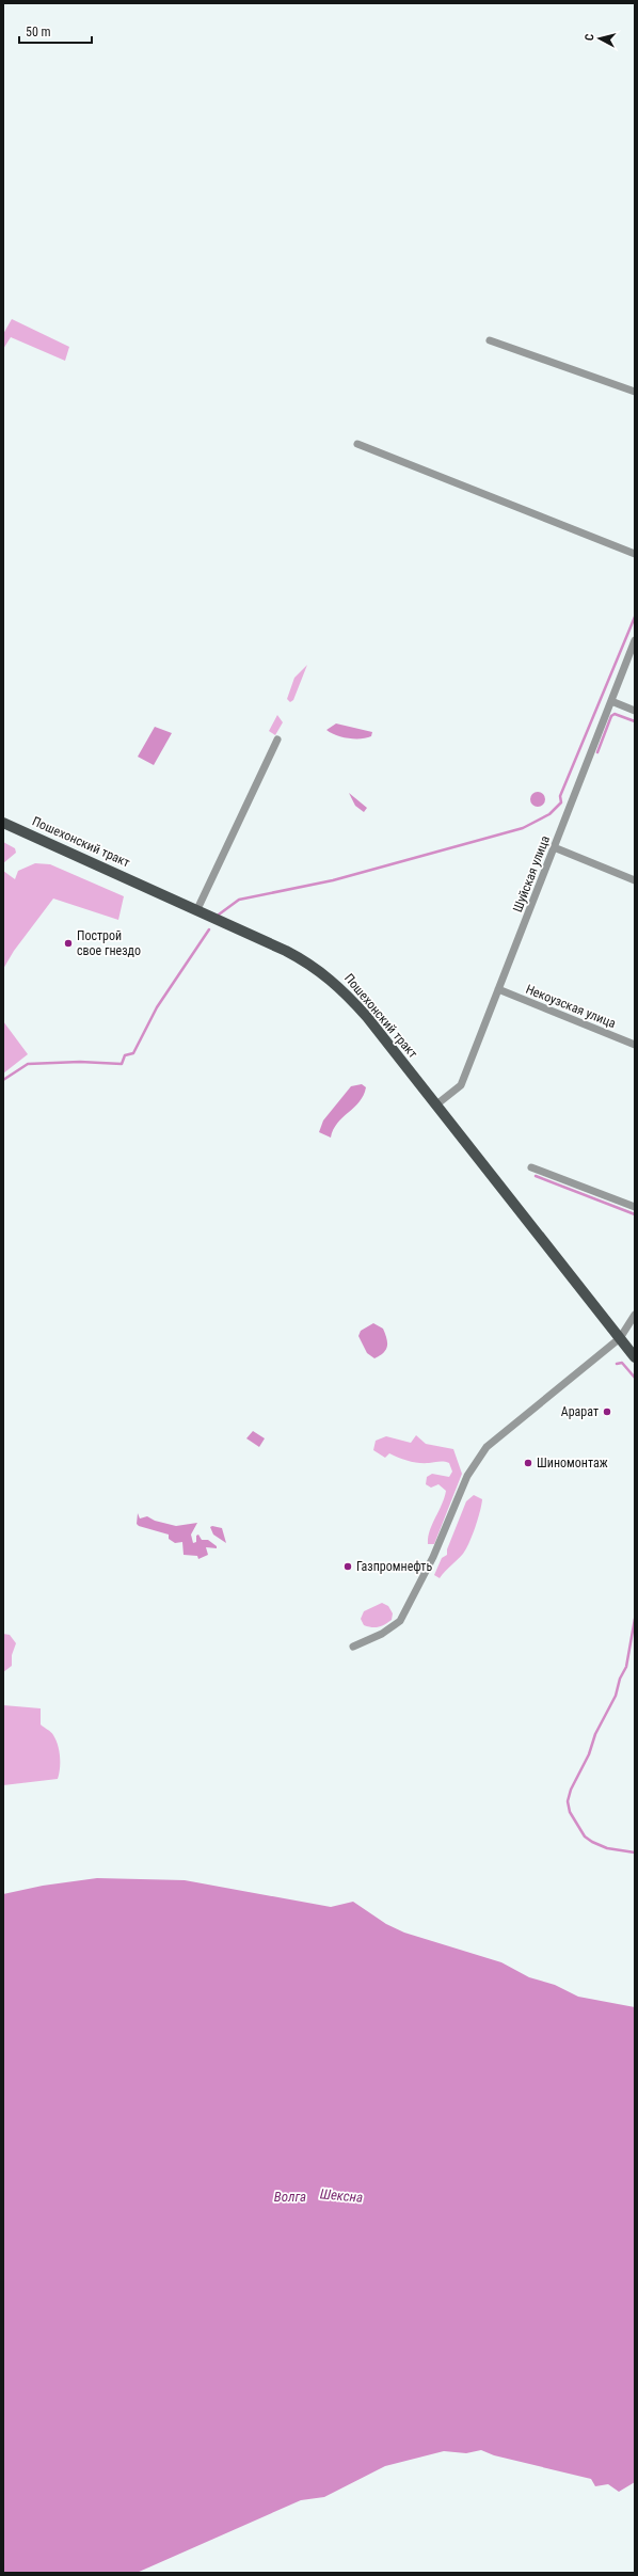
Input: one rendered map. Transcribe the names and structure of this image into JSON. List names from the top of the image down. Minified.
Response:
{"streets":{"main road":["Пошехонский тракт"],"street":["Шуйская улица","Некоузская улица"]},"crossings":[["Пошехонский тракт","Шуйская улица"],["Шуйская улица","Некоузская улица"]],"water":["Шексна","Волга"],"places":["Построй свое гнездо","Арарат","Шиномонтаж","Газпромнефть"],"scale_bar":"50 m","north":"left"}
